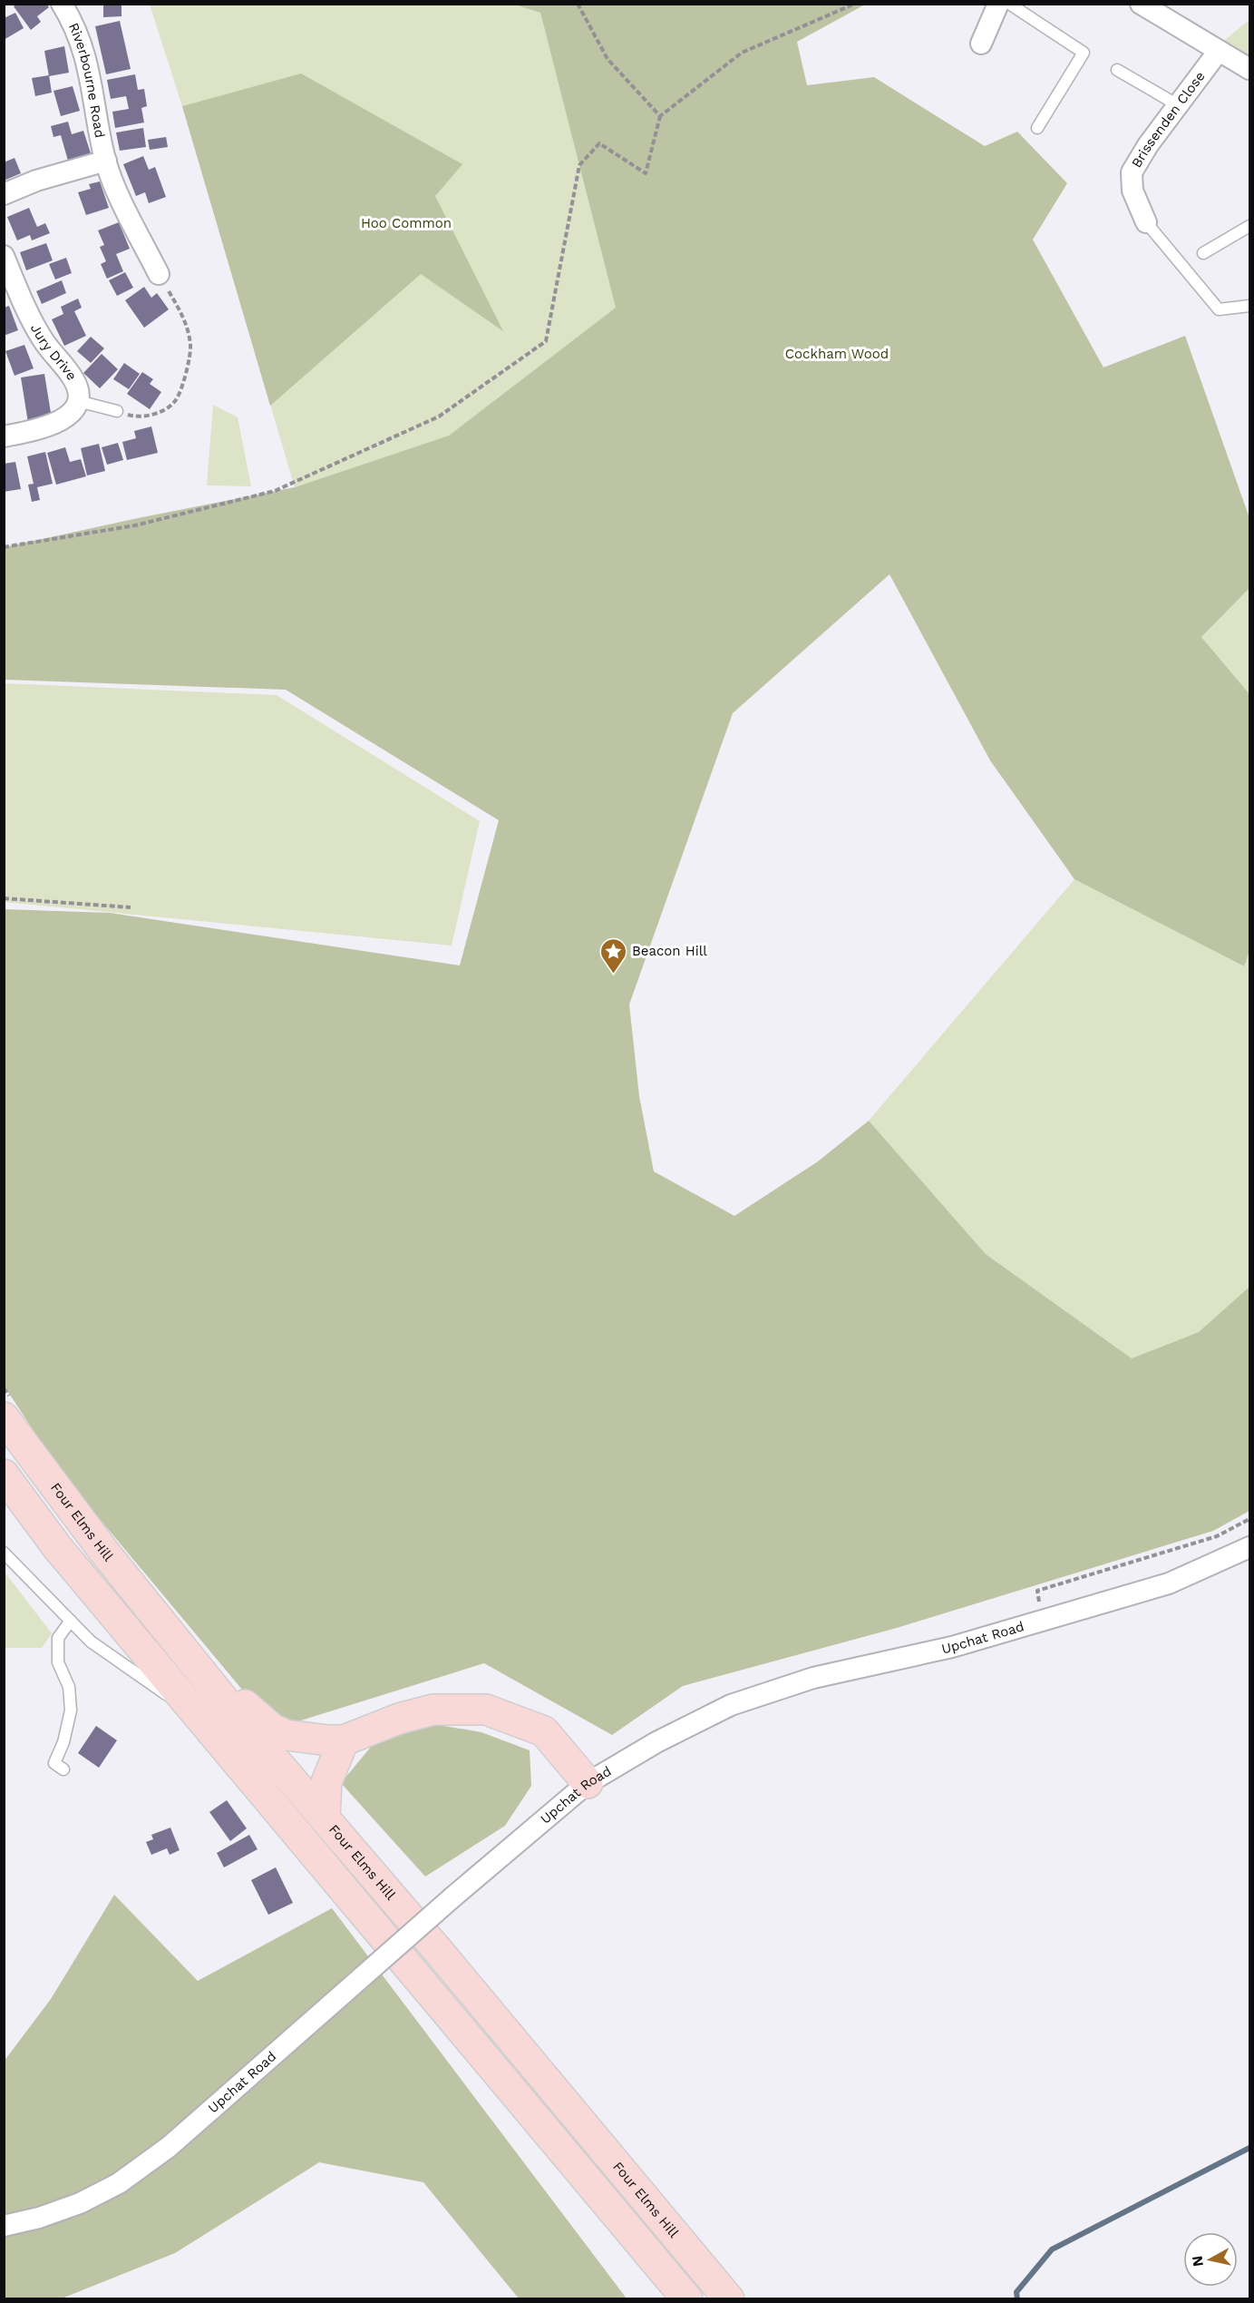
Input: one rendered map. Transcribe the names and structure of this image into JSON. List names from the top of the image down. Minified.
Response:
{"streets":{"main road":["Four Elms Hill"],"street":["Riverbourne Road","Brissenden Close","Jury Drive","Upchat Road"]},"parks":["Hoo Common","Cockham Wood"],"places":{"place":["Beacon Hill"]},"north":"left"}
